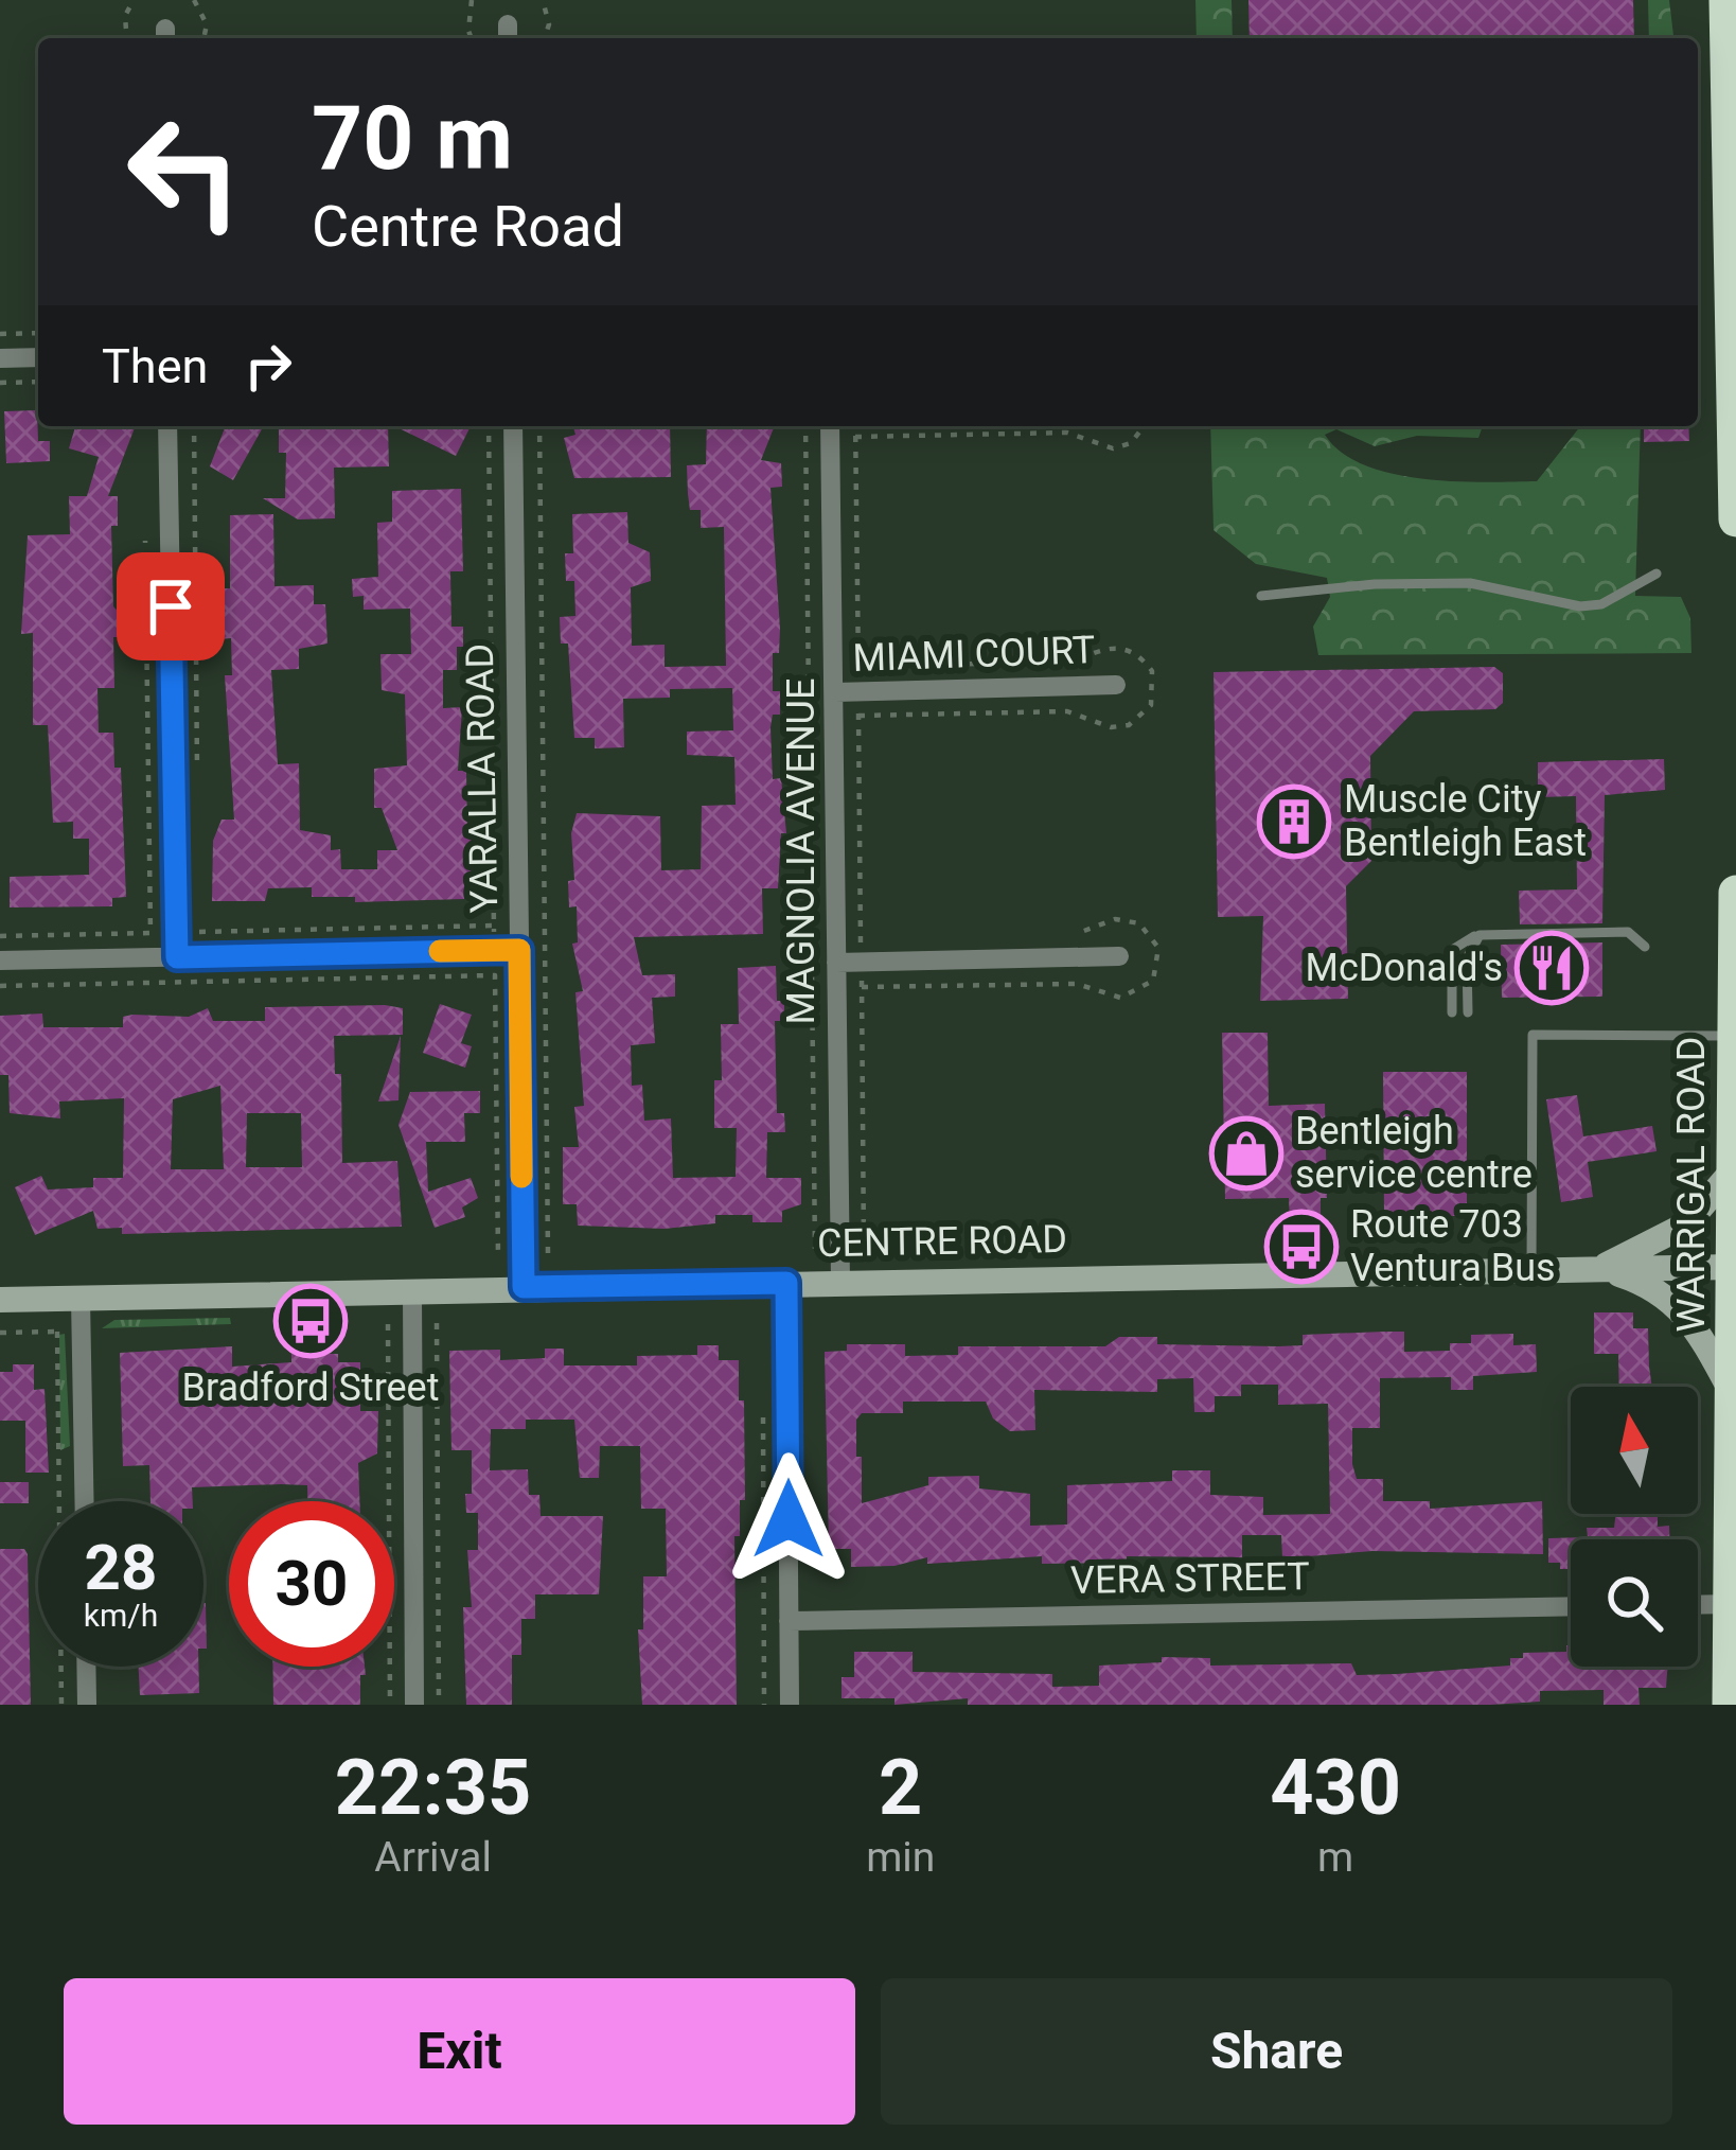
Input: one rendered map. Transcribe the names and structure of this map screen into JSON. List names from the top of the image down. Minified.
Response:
{"streets":{"highway":["WARRIGAL ROAD"],"main road":["CENTRE ROAD"],"street":["MIAMI COURT","YARALLA ROAD","MAGNOLIA AVENUE","VERA STREET"]},"crossings":[["MIAMI COURT","MAGNOLIA AVENUE"],["YARALLA ROAD","CENTRE ROAD"],["MAGNOLIA AVENUE","CENTRE ROAD"],["WARRIGAL ROAD","CENTRE ROAD"]],"places":{"building":["Muscle City Bentleigh East"],"restaurant":["McDonald's"],"shop":["Bentleigh service centre"],"bus stop":["Route 703 Ventura Bus","Bradford Street"]},"north":"top","page":{"turn":["70 m","Centre Road"],"then":"Then","speed":"28 km/h","limit":"30","eta":["22:35","Arrival","2","min","430","m"],"buttons":["Exit","Share"]}}
